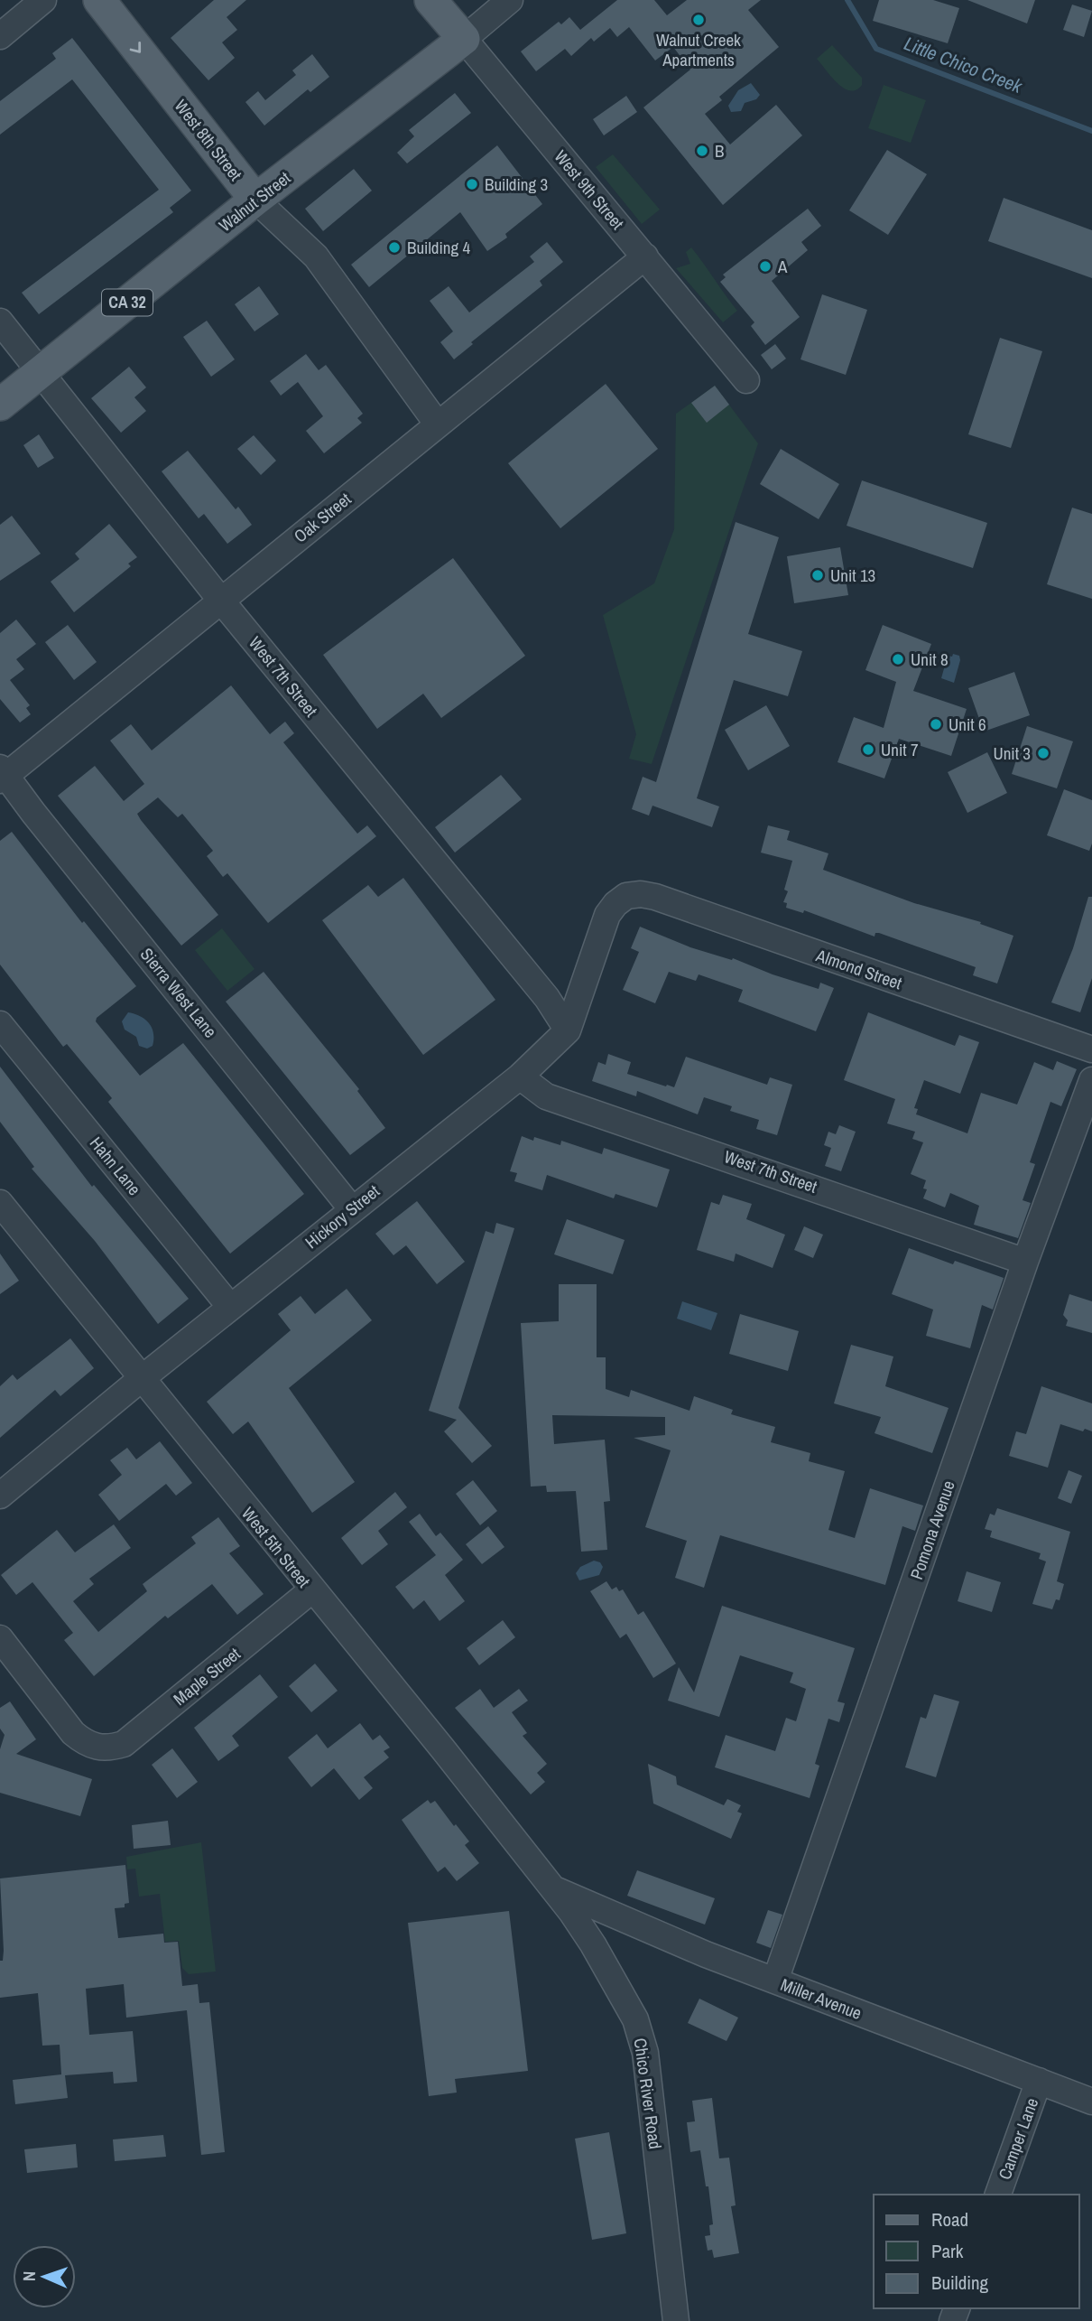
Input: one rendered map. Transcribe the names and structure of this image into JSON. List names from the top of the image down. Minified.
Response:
{"streets":{"main road":["West 8th Street","West 9th Street","Walnut Street","CA 32"],"street":["Oak Street","West 7th Street","Almond Street","Sierra West Lane","Hahn Lane","Hickory Street","Pomona Avenue","West 5th Street","Maple Street","Miller Avenue","Chico River Road","Camper Lane"]},"crossings":[["West 8th Street","Walnut Street"],["West 8th Street","Oak Street"],["West 9th Street","Walnut Street"],["West 9th Street","Oak Street"],["Walnut Street","West 7th Street"],["Oak Street","West 7th Street"],["Oak Street","Sierra West Lane"],["West 7th Street","Hickory Street"],["West 7th Street","Pomona Avenue"],["Almond Street","Hickory Street"],["Sierra West Lane","Hickory Street"],["Hahn Lane","Hickory Street"],["Hickory Street","West 5th Street"],["Pomona Avenue","Miller Avenue"],["West 5th Street","Maple Street"],["West 5th Street","Miller Avenue"],["West 5th Street","Chico River Road"],["Miller Avenue","Chico River Road"],["Miller Avenue","Camper Lane"]],"one_way":["West 8th Street"],"water":["Little Chico Creek"],"places":["Walnut Creek Apartments","B","Building 3","Building 4","A","Unit 13","Unit 8","Unit 6","Unit 7","Unit 3"],"legend":["Road","Park","Building"],"north":"left"}
